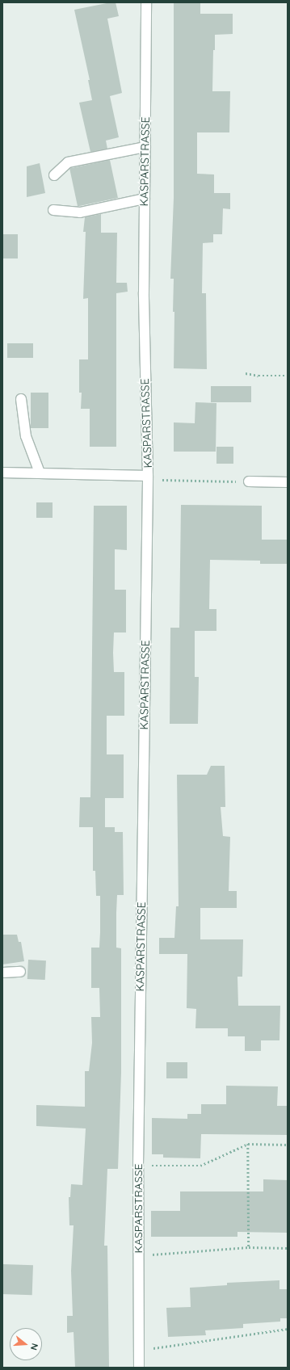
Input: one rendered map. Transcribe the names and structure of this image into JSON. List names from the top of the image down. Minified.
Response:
{"streets":{"street":["KASPARSTRASSE"]},"north":"right"}
